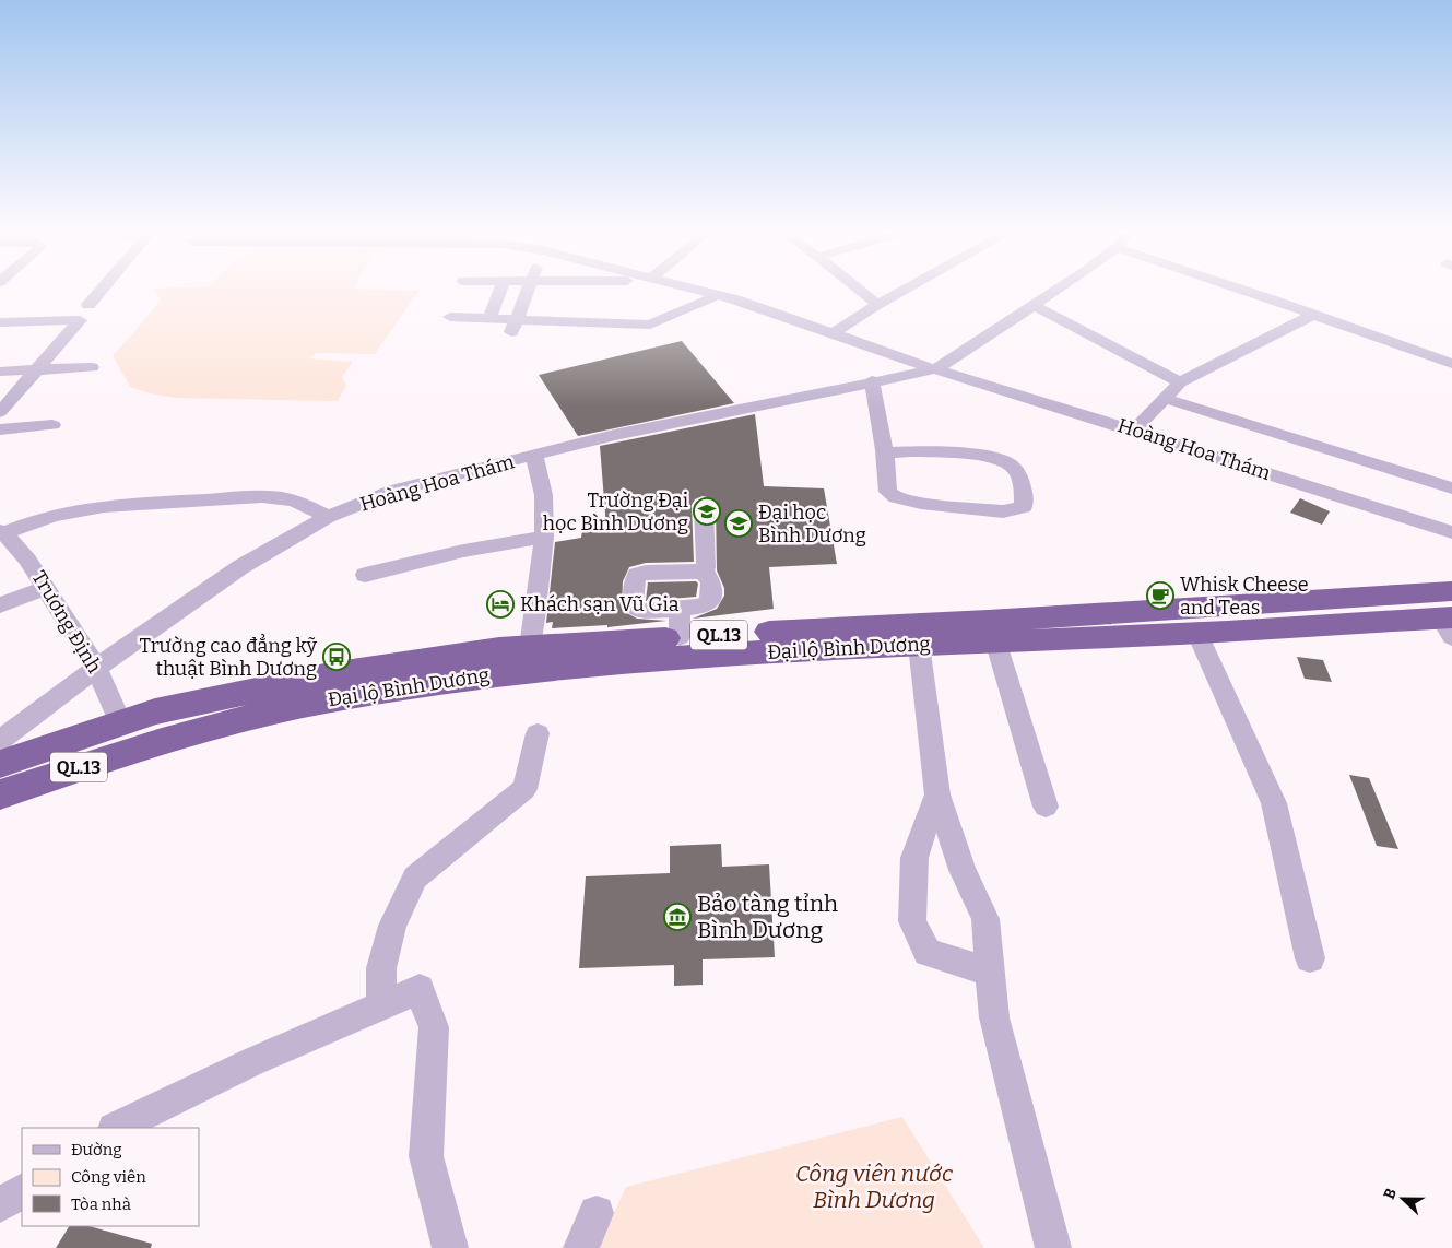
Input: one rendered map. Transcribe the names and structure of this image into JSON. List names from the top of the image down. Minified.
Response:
{"streets":{"highway":["QL.13","Đại lộ Bình Dương"],"street":["Hoàng Hoa Thám","Trương Định"]},"crossings":[["Hoàng Hoa Thám","Trương Định"],["Trương Định","Đại lộ Bình Dương"]],"parks":["Công viên nước Bình Dương"],"places":{"school or university":["Trường Đại học Bình Dương","Đại học Bình Dương"],"cafe":["Whisk Cheese and Teas"],"hotel":["Khách sạn Vũ Gia"],"bus stop":["Trường cao đẳng kỹ thuật Bình Dương"],"museum":["Bảo tàng tỉnh Bình Dương"]},"legend":["Đường","Công viên","Tòa nhà"],"north":"left"}
